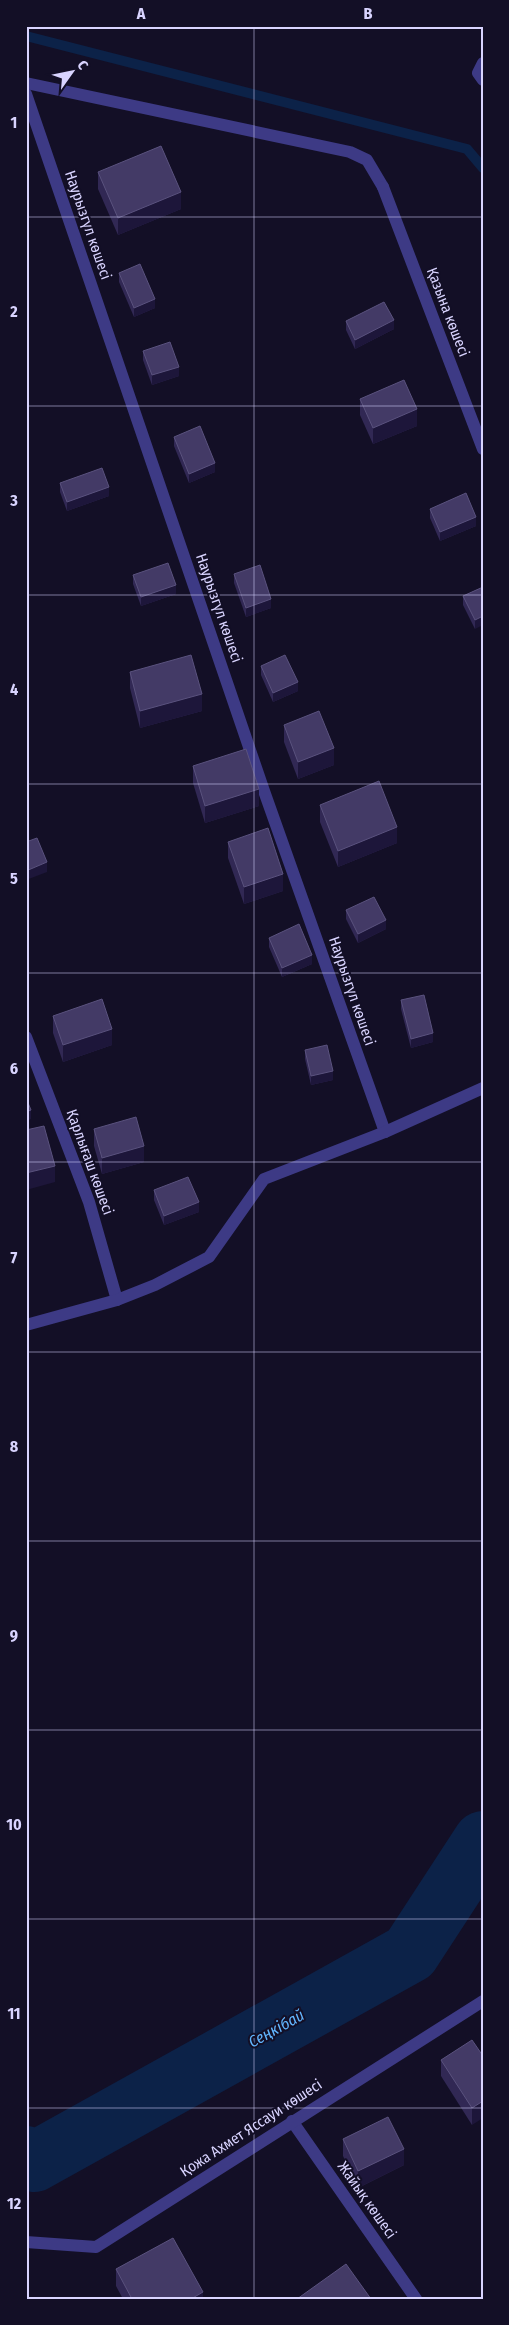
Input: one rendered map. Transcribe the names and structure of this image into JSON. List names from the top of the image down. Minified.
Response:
{"streets":{"street":["Наурызгүл көшесі","Қазына көшесі","Қарлығаш көшесі","Қожа Ахмет Яссауи көшесі","Жайық көшесі"]},"crossings":[["Қожа Ахмет Яссауи көшесі","Жайық көшесі"]],"water":["Сеңкібай"],"north":"top right","grid":{"columns":["A","B"],"rows":["1","2","3","4","5","6","7","8","9","10","11","12"]}}
